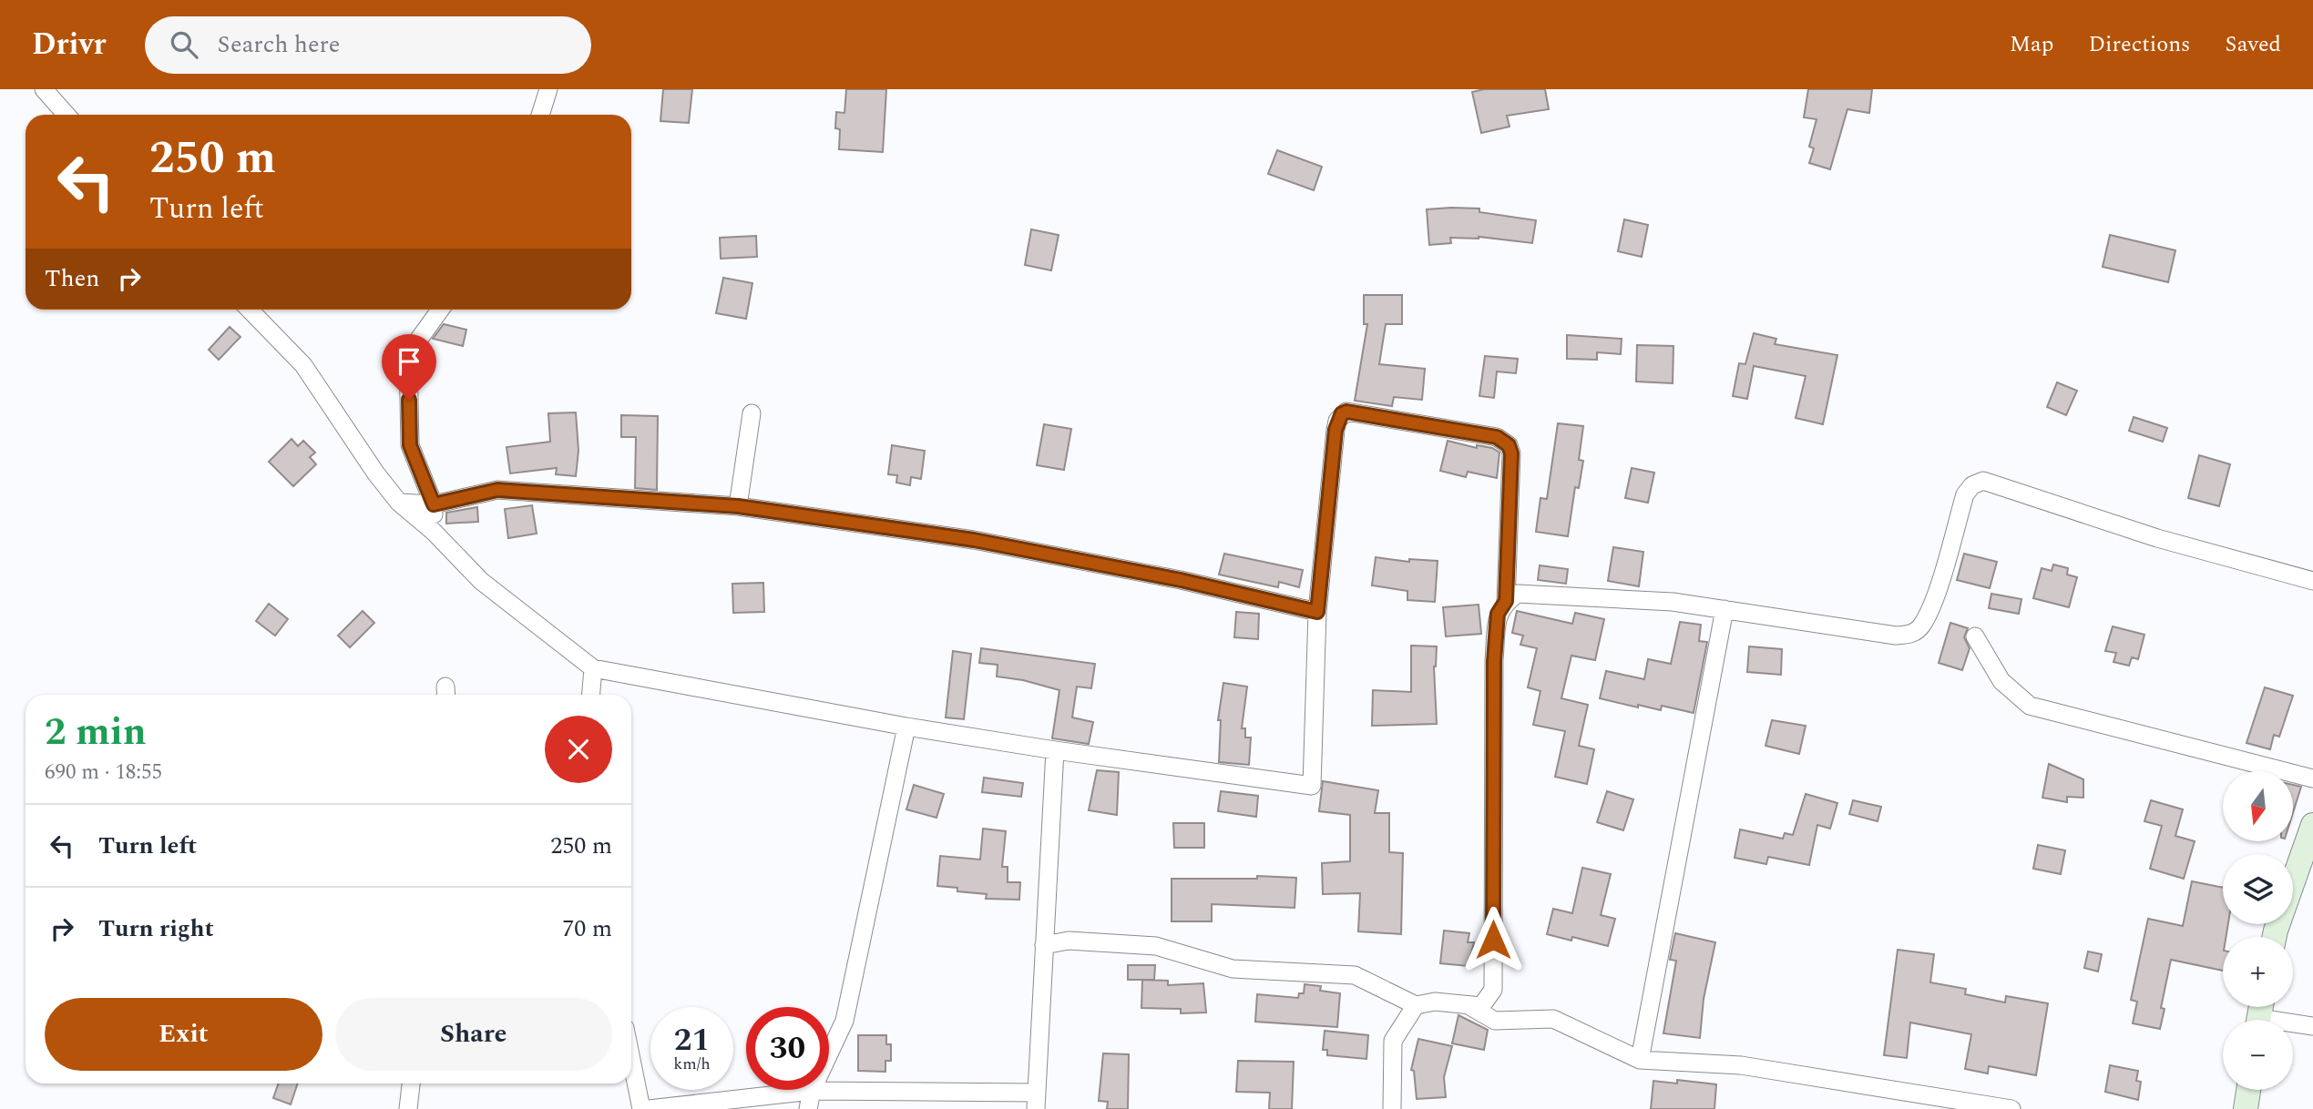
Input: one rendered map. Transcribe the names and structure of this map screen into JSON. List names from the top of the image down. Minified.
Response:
{"north":"bottom","page":{"header":"Drivr","search":"Search here","nav":["Map","Directions","Saved"],"turn":["250 m","Turn left"],"then":"Then","heading":["2 min","690 m · 18:55"],"map_buttons":["+","−"],"list":[{"name":"Turn left","value":"250 m"},{"name":"Turn right","value":"70 m"}],"buttons":["Exit","Share"],"speed":"21 km/h","limit":"30"}}
